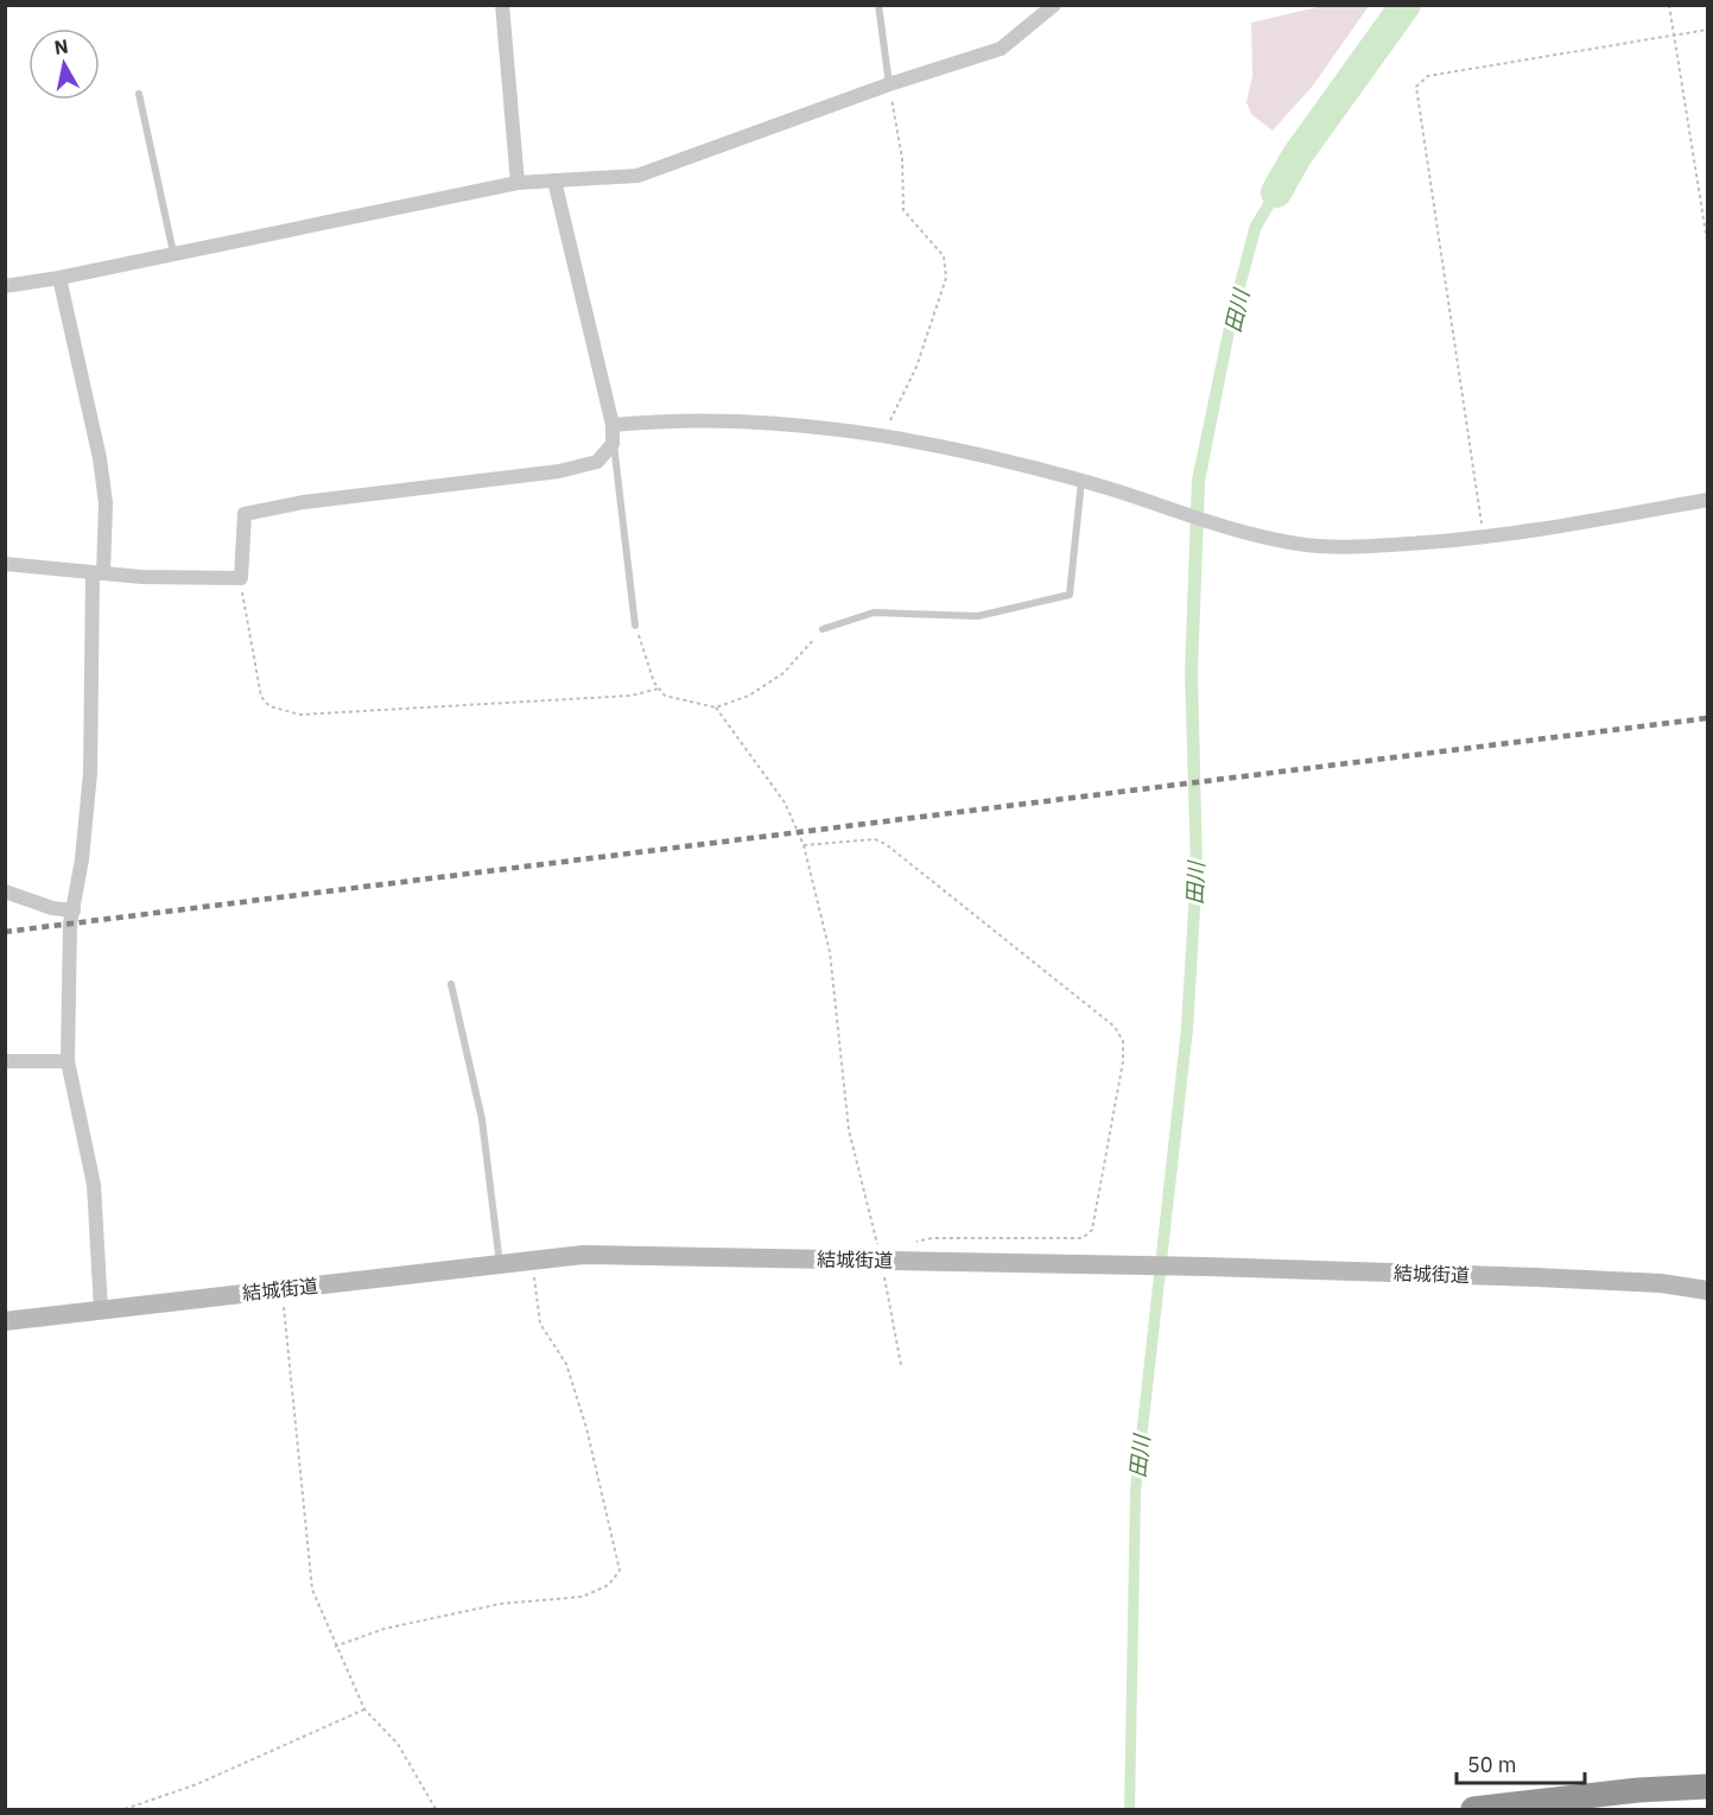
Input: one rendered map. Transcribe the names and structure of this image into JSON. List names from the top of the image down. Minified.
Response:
{"streets":{"street":["結城街道"]},"water":["田川"],"scale_bar":"50 m","north":"top"}
